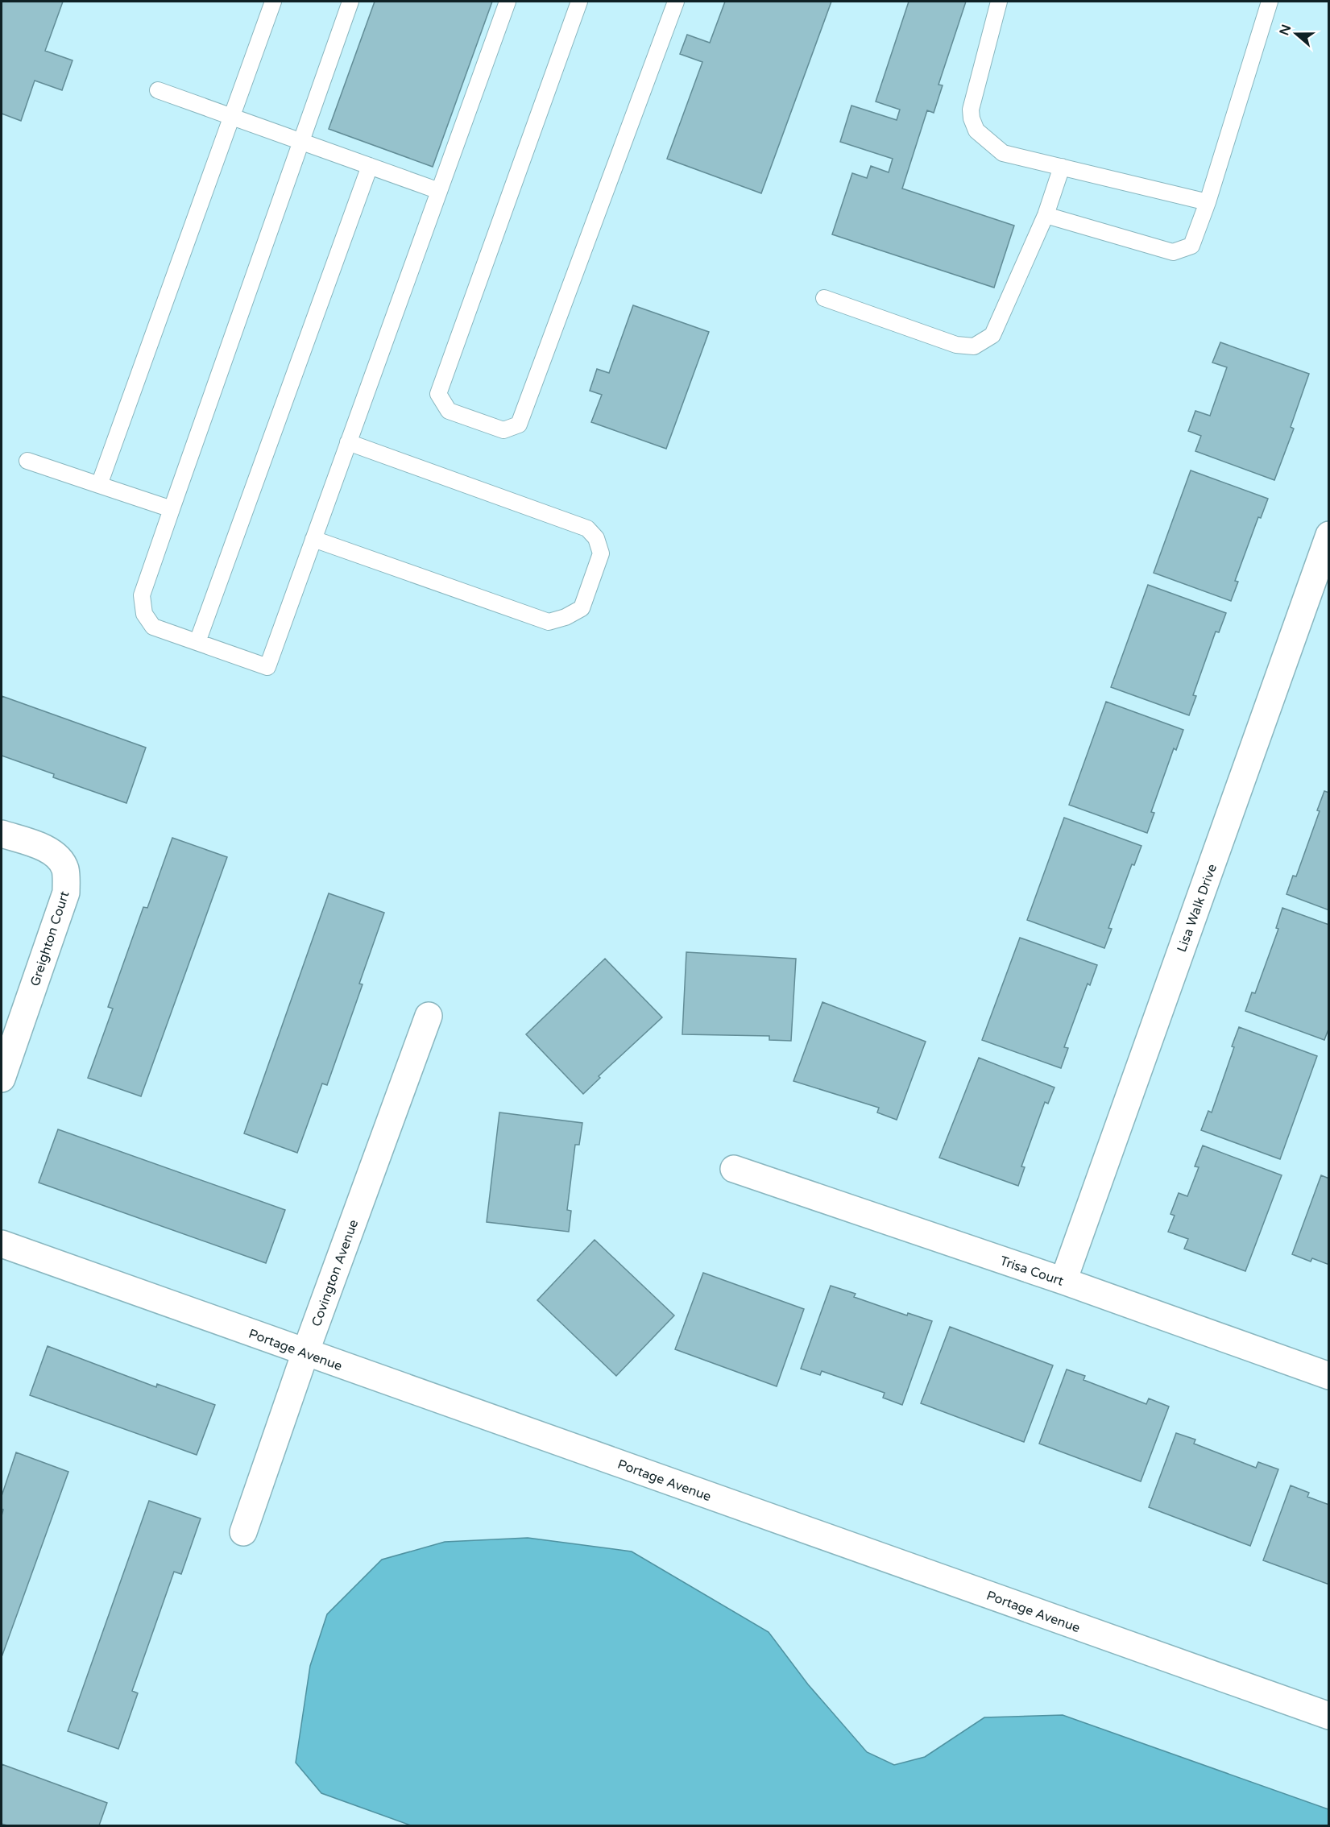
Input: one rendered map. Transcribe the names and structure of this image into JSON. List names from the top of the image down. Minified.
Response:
{"streets":{"street":["Lisa Walk Drive","Greighton Court","Trisa Court","Covington Avenue","Portage Avenue"]},"crossings":[["Lisa Walk Drive","Trisa Court"],["Covington Avenue","Portage Avenue"]],"north":"left"}
